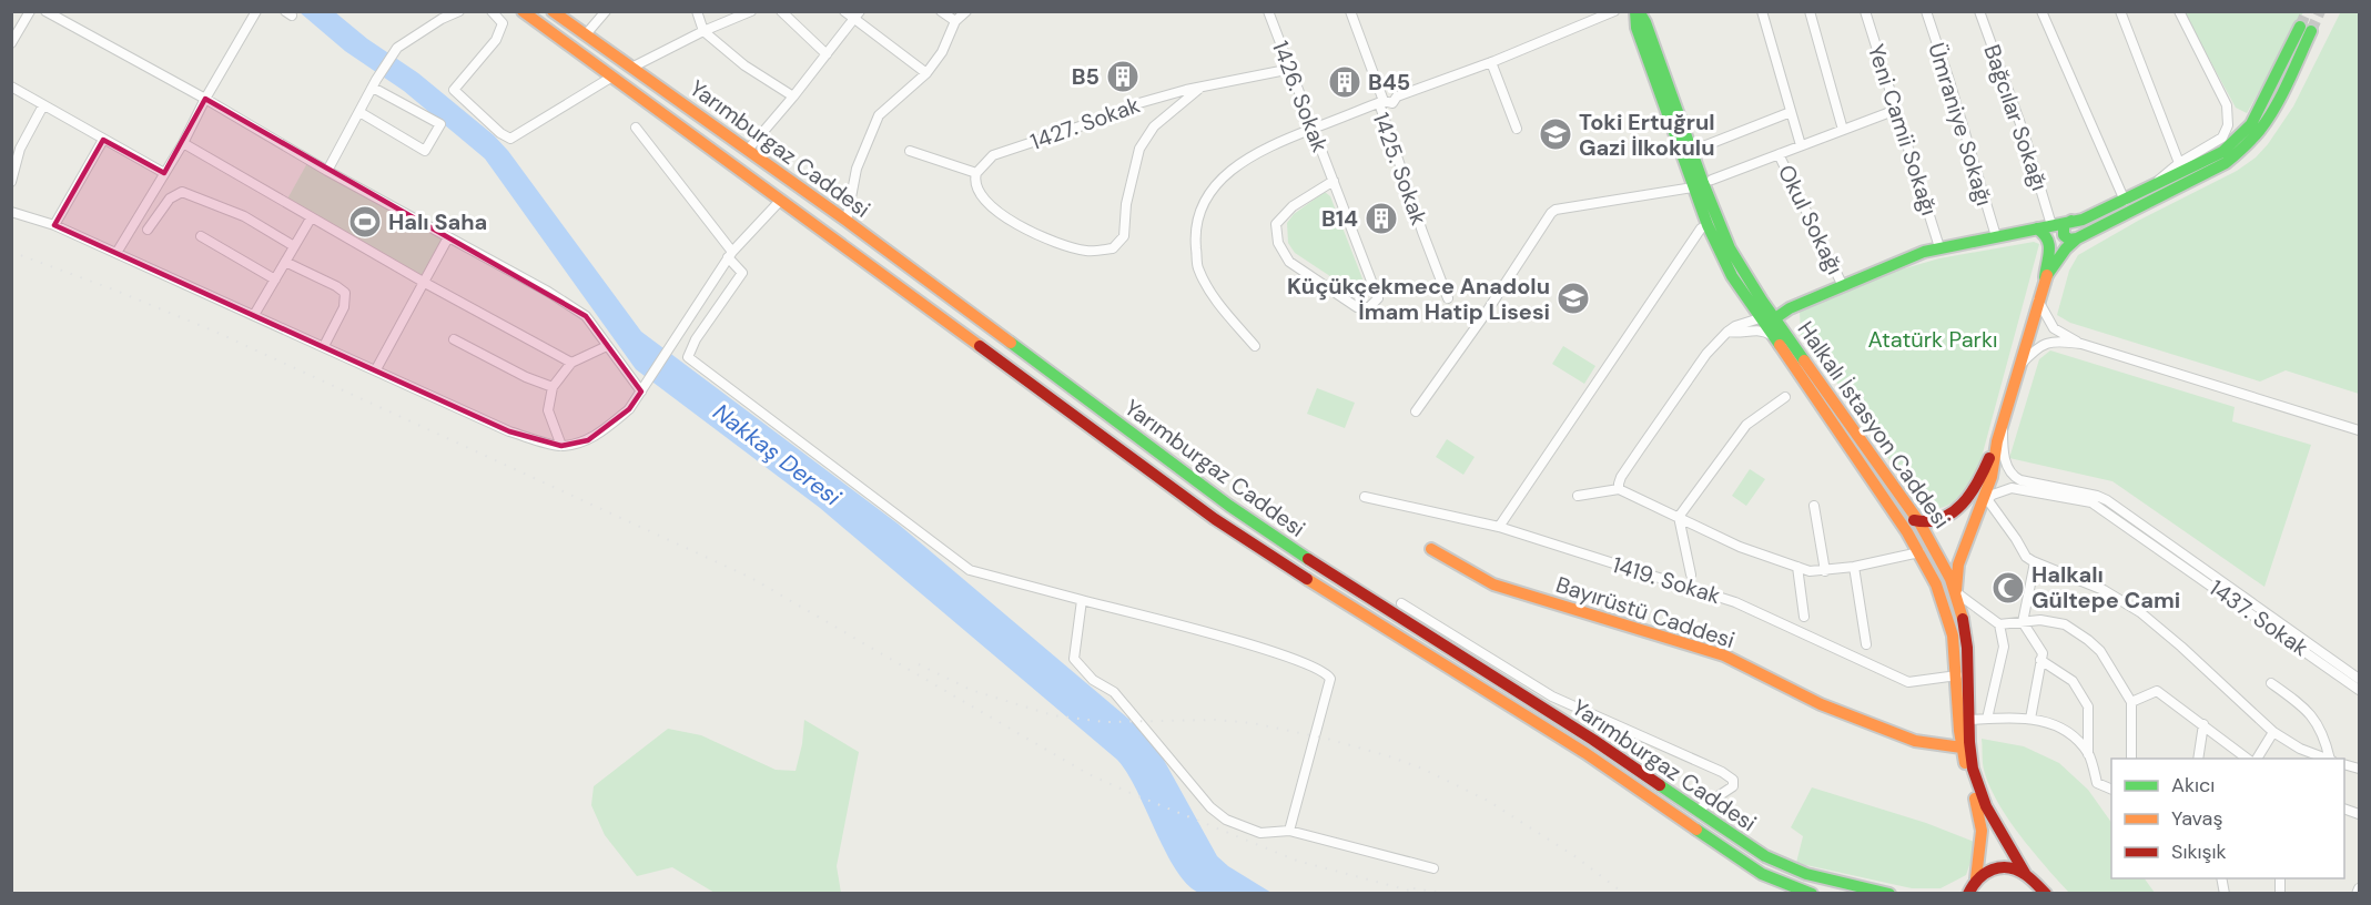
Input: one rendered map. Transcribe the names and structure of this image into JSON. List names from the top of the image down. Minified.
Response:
{"streets":{"main road":["Yarımburgaz Caddesi","Halkalı İstasyon Caddesi","Bayırüstü Caddesi"],"street":["1426. Sokak","Bağcılar Sokağı","1427. Sokak","Ümraniye Sokağı","Yeni Camii Sokağı","1425. Sokak","Okul Sokağı","1419. Sokak","1437. Sokak"]},"crossings":[["1426. Sokak","1427. Sokak"],["1426. Sokak","1425. Sokak"],["Halkalı İstasyon Caddesi","1419. Sokak"],["Halkalı İstasyon Caddesi","Bayırüstü Caddesi"]],"water":["Nakkaş Deresi"],"parks":["Atatürk Parkı"],"places":{"building":["B5","B45","B14"],"school or university":["Toki Ertuğrul Gazi İlkokulu","Küçükçekmece Anadolu İmam Hatip Lisesi"],"sports":["Halı Saha"],"mosque":["Halkalı Gültepe Cami"]},"legend":["Akıcı","Yavaş","Sıkışık"]}
